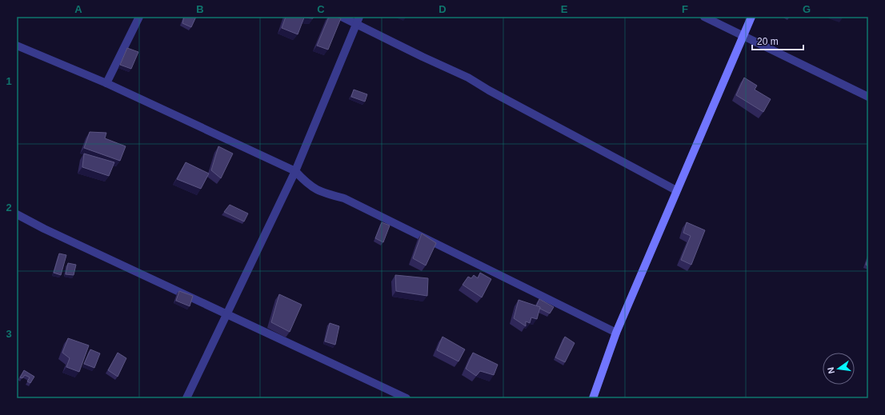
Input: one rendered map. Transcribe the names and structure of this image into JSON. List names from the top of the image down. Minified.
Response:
{"scale_bar":"20 m","north":"left","grid":{"columns":["A","B","C","D","E","F","G"],"rows":["1","2","3"]}}
